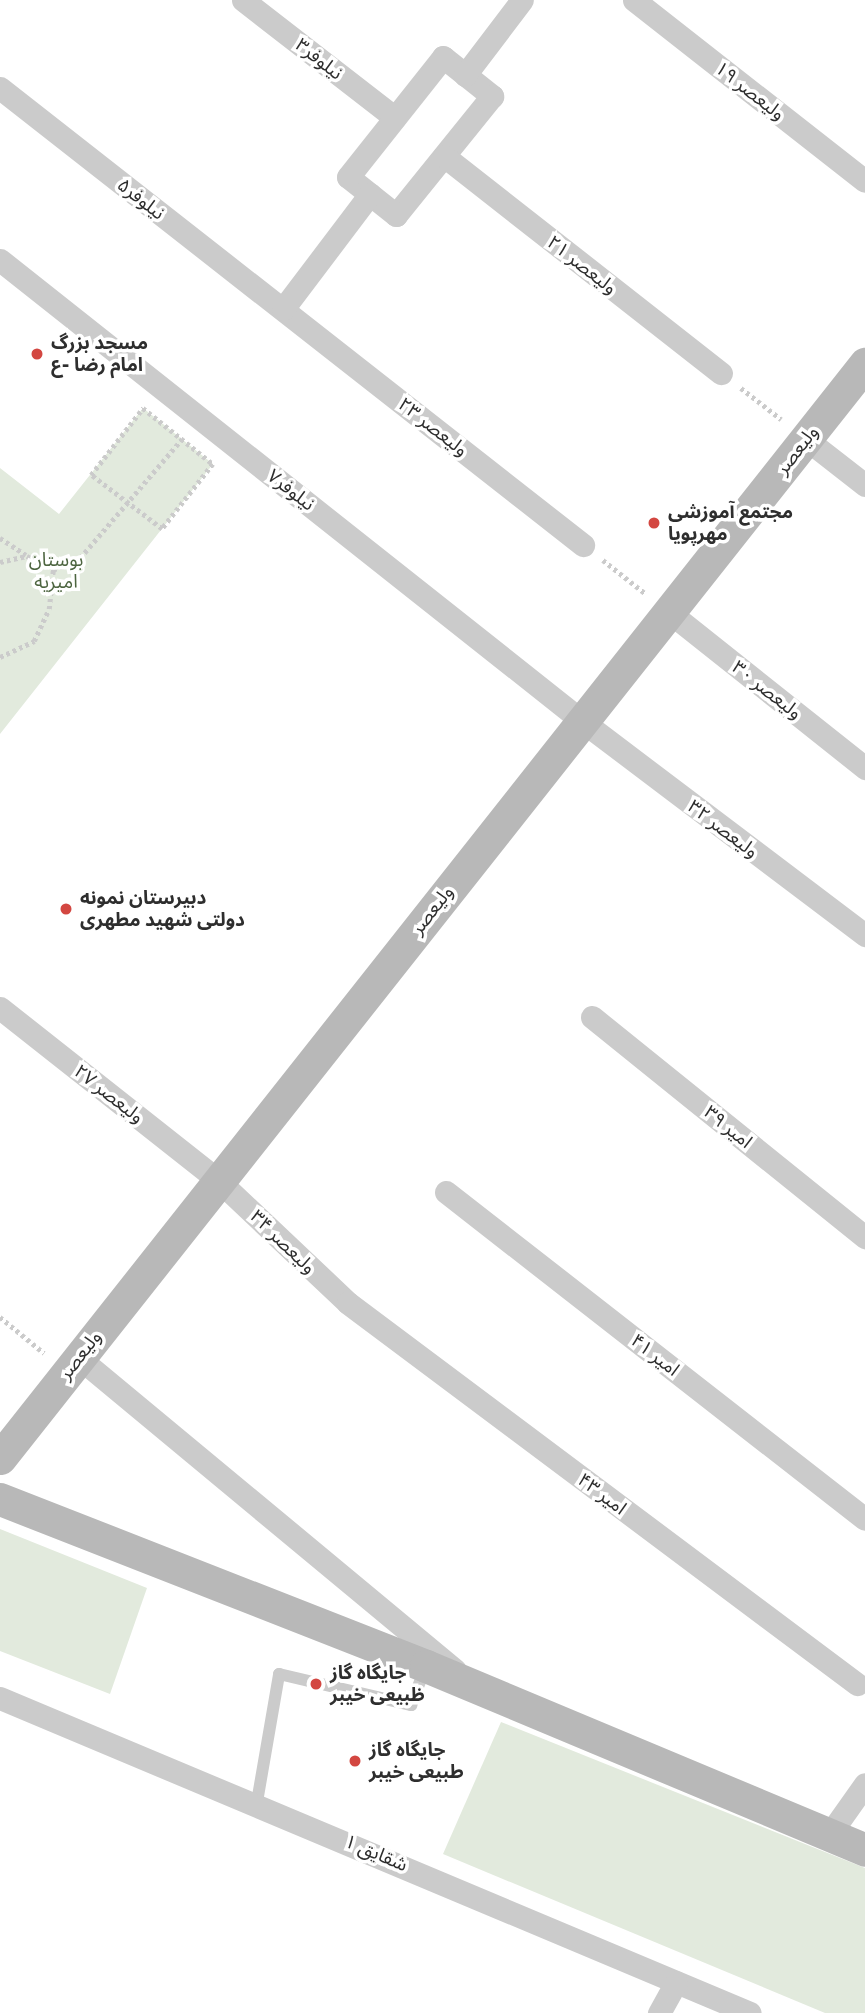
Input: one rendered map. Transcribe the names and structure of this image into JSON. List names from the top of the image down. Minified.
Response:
{"streets":{"street":["نیلوفر۳","ولیعصر ۱۹","نیلوفر۵","ولیعصر ۲۱","ولیعصر ۲۳","ولیعصر","نیلوفر۷","ولیعصر ۳۰","ولیعصر ۳۲","ولیعصر ۲۷","امیر ۳۹","ولیعصر ۳۴","امیر ۴۱","امیر ۴۳","شقایق ۱"]},"crossings":[["نیلوفر۵","ولیعصر ۲۳"],["ولیعصر","نیلوفر۷"],["ولیعصر","ولیعصر ۳۰"],["ولیعصر","ولیعصر ۳۲"],["ولیعصر","ولیعصر ۲۷"],["ولیعصر","ولیعصر ۳۴"],["نیلوفر۷","ولیعصر ۳۲"],["ولیعصر ۲۷","ولیعصر ۳۴"],["ولیعصر ۳۴","امیر ۴۳"]],"parks":["بوستان امیریه"],"places":["مسجد بزرگ امام رضا -ع","مجتمع آموزشی مهرپویا","دبیرستان نمونه دولتی شهید مطهری","جایگاه گاز ظبیعی خیبر","جایگاه گاز طبیعی خیبر"]}
